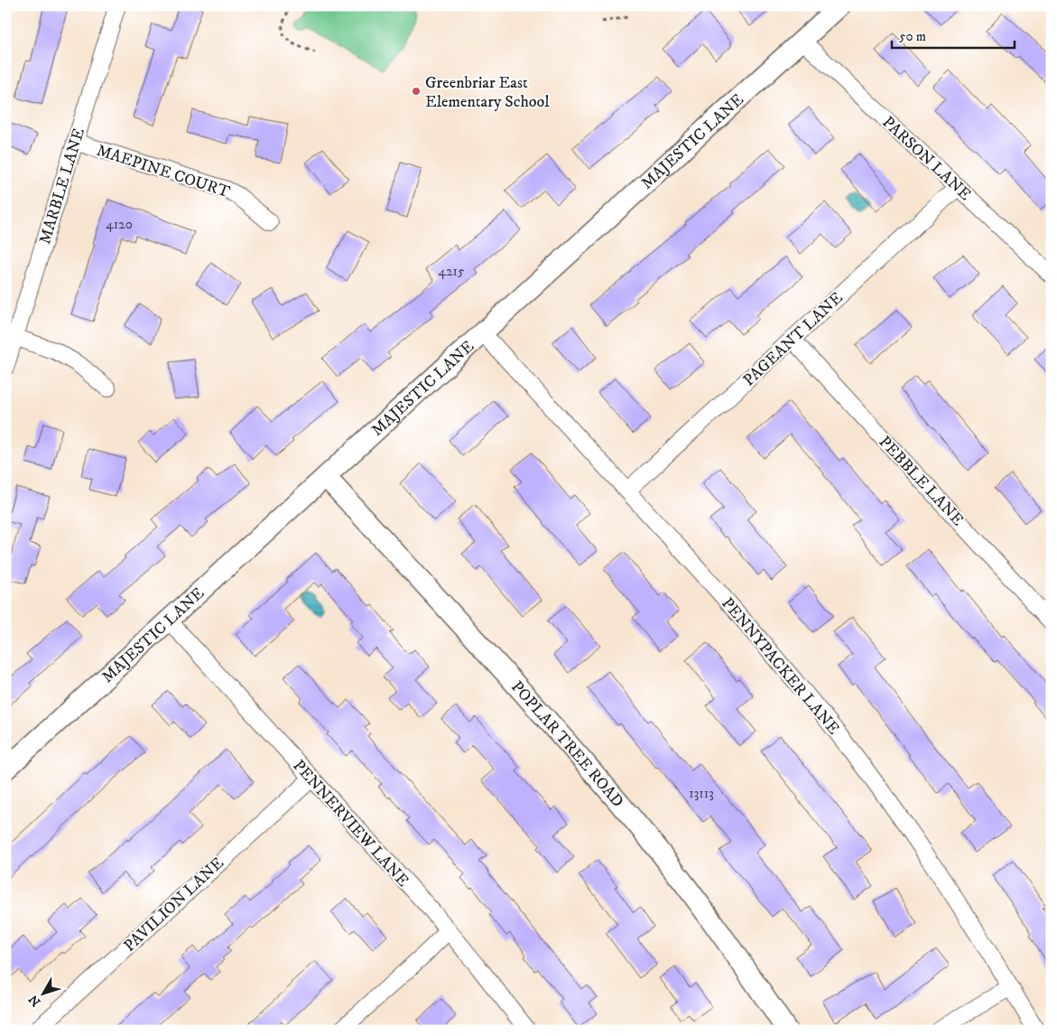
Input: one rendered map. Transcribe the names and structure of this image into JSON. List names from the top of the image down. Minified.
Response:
{"streets":{"street":["MAJESTIC LANE","PARSON LANE","MAEPINE COURT","MARBLE LANE","PAGEANT LANE","PEBBLE LANE","PENNYPACKER LANE","POPLAR TREE ROAD","PENNERVIEW LANE","PAVILION LANE"]},"crossings":[["MAJESTIC LANE","PARSON LANE"],["MAJESTIC LANE","PENNYPACKER LANE"],["MAJESTIC LANE","POPLAR TREE ROAD"],["MAJESTIC LANE","PENNERVIEW LANE"],["PARSON LANE","PAGEANT LANE"],["MAEPINE COURT","MARBLE LANE"],["PAGEANT LANE","PEBBLE LANE"],["PAGEANT LANE","PENNYPACKER LANE"],["PENNERVIEW LANE","PAVILION LANE"]],"places":["Greenbriar East Elementary School"],"house_numbers":["4120","4215","13113"],"scale_bar":"50 m","north":"bottom left"}
